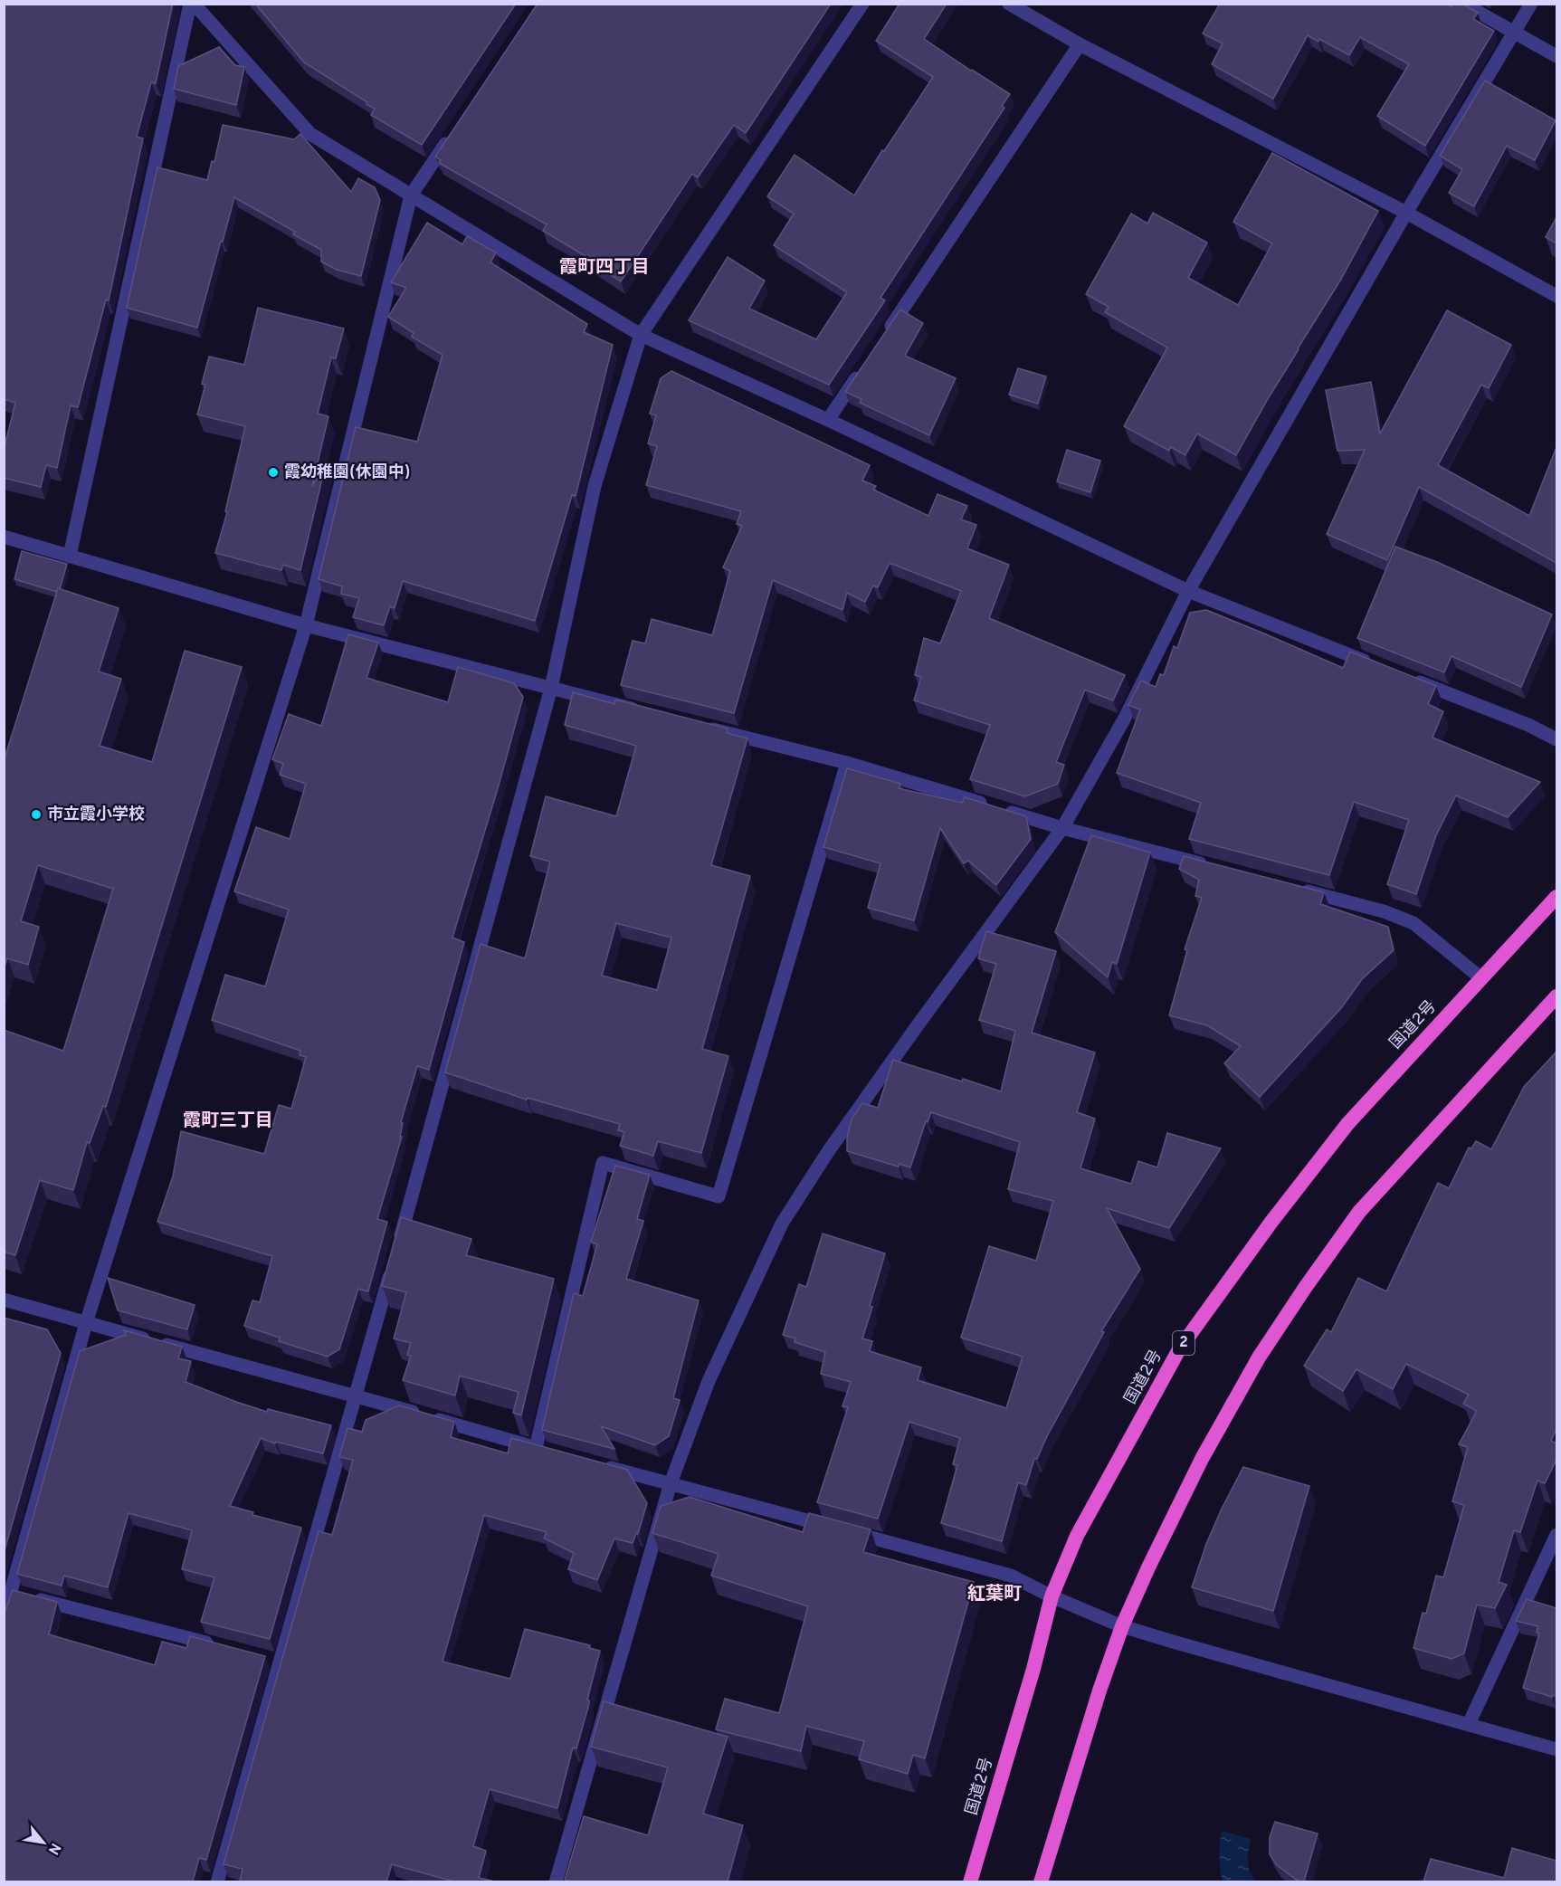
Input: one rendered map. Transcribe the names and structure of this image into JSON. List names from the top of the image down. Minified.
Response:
{"streets":{"highway":["国道2号","2"]},"districts":["霞町四丁目","霞町三丁目","紅葉町"],"places":["霞幼稚園(休園中)","市立霞小学校"],"north":"bottom right"}
